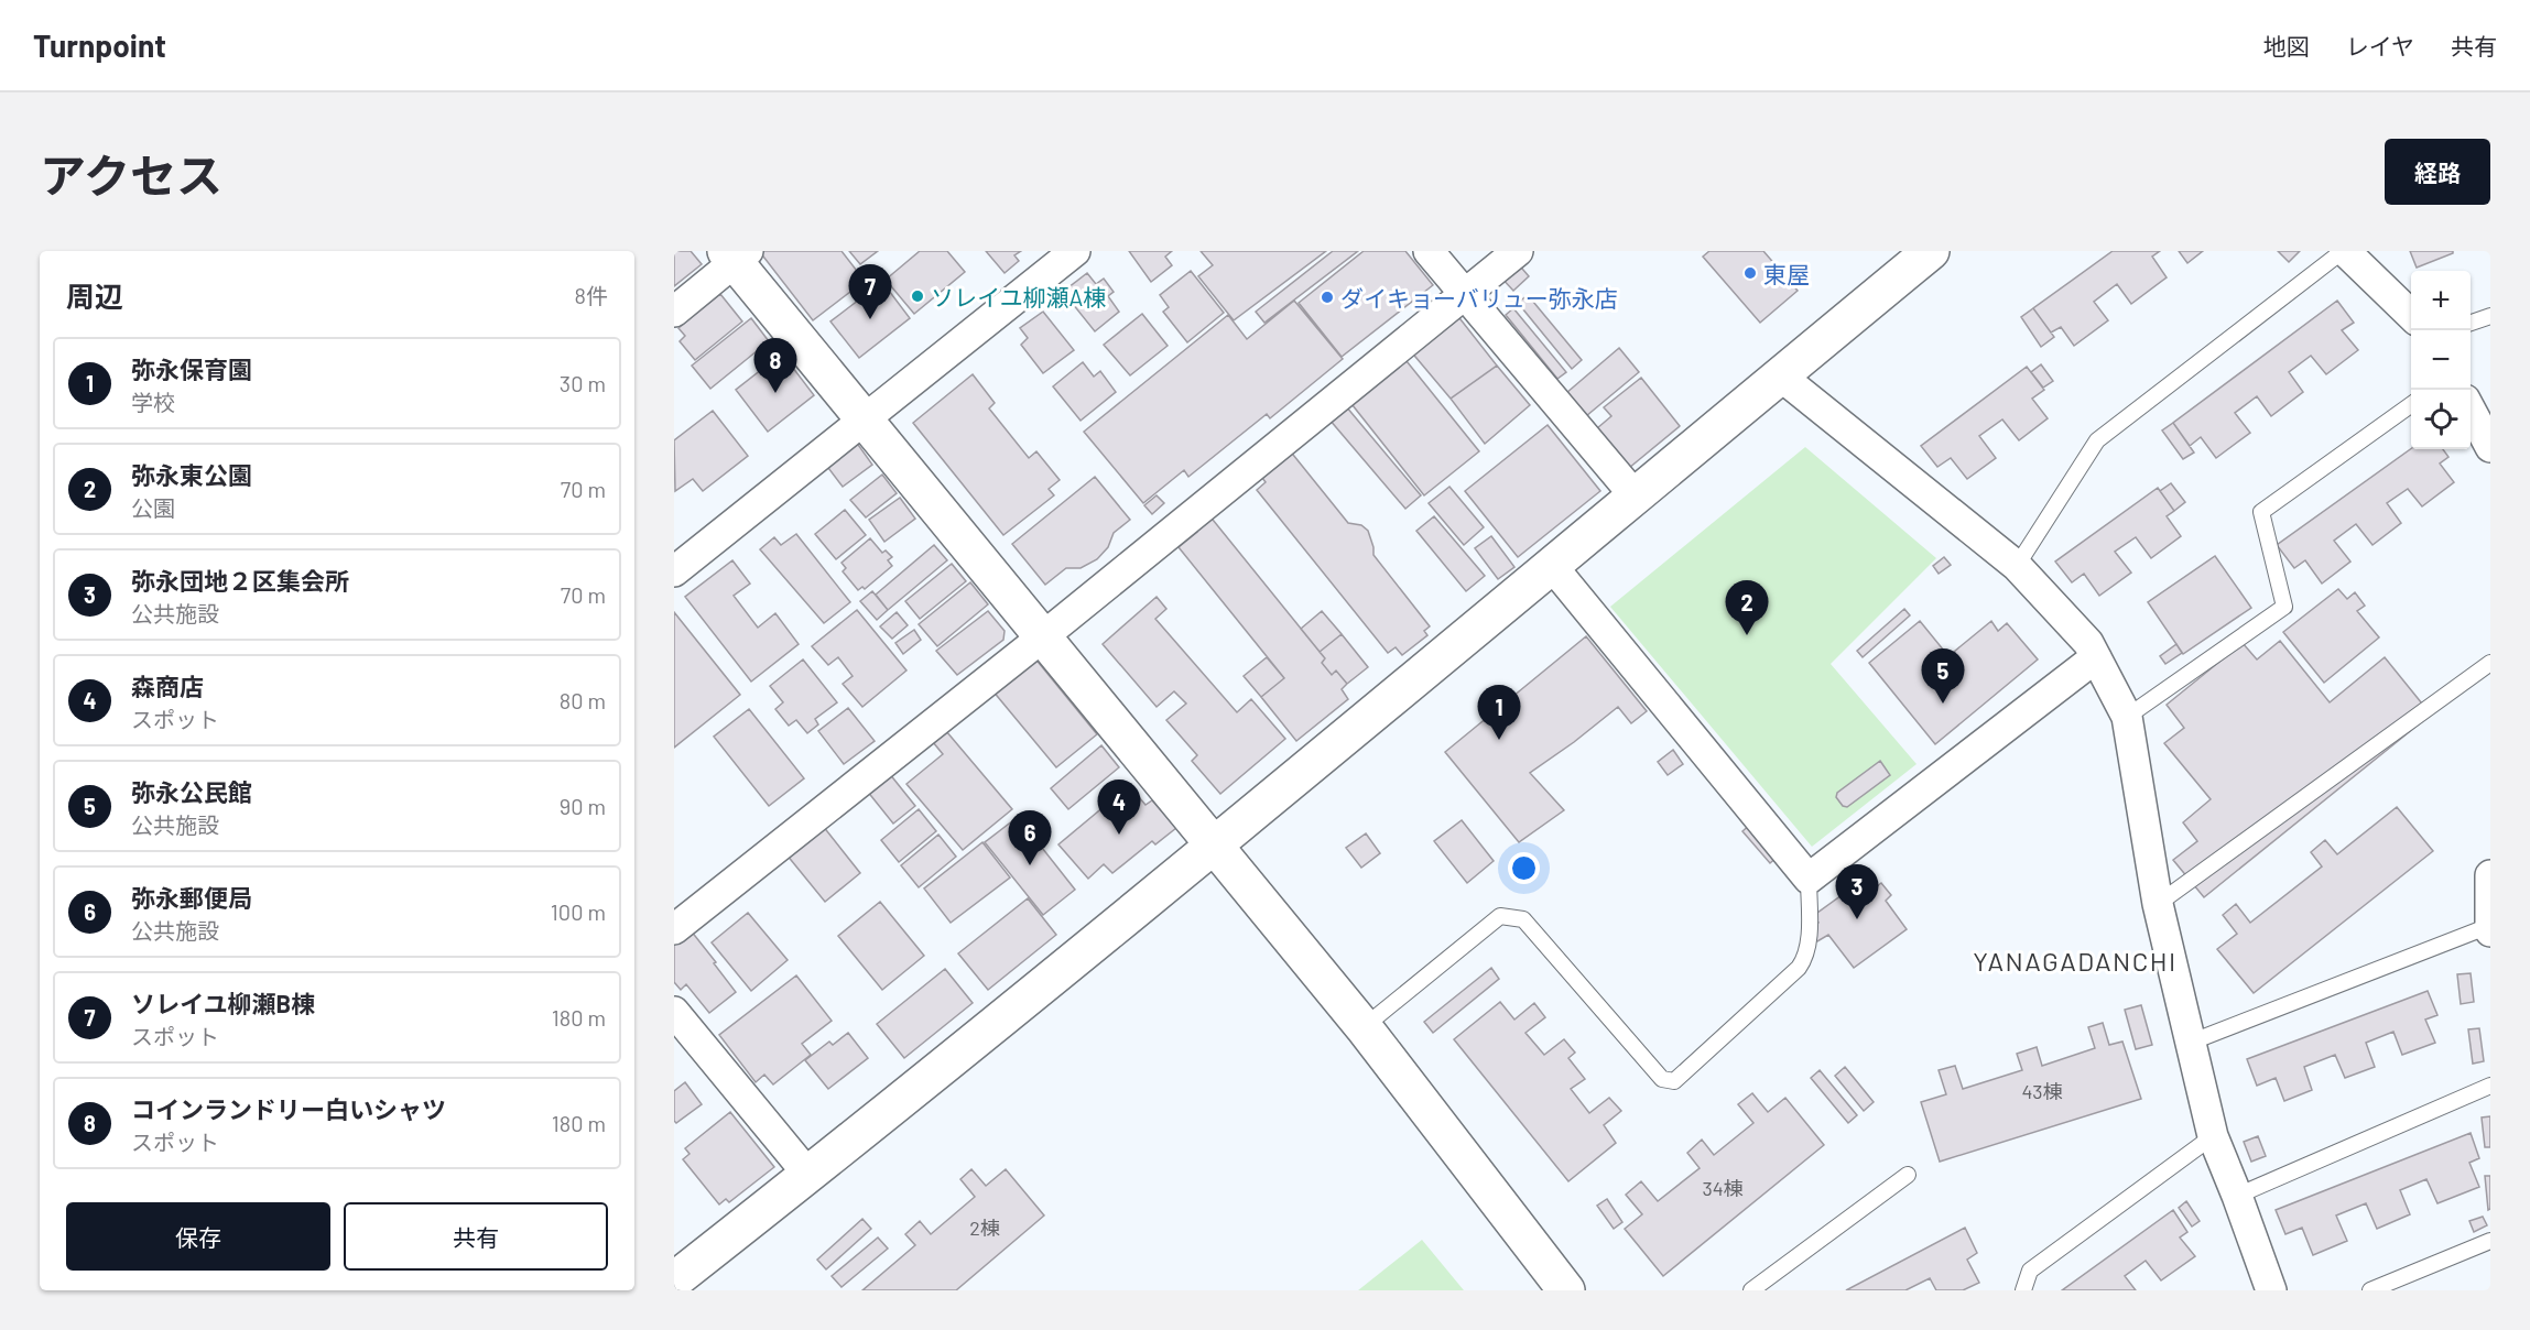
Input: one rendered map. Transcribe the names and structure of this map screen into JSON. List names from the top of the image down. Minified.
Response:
{"districts":["YANAGADANCHI"],"places":["東屋","ソレイユ柳瀬A棟","ダイキョーバリュー弥永店"],"house_numbers":["43棟","34棟","2棟"],"page":{"header":"Turnpoint","nav":["地図","レイヤ","共有"],"title":"アクセス","buttons":["経路",["保存","共有"]],"heading":["周辺","8件"],"pins":["7","8","2","5","1","4","6","3"],"map_buttons":["+","−"],"list":[{"mark":"1","name":"弥永保育園","note":"学校","value":"30 m"},{"mark":"2","name":"弥永東公園","note":"公園","value":"70 m"},{"mark":"3","name":"弥永団地２区集会所","note":"公共施設","value":"70 m"},{"mark":"4","name":"森商店","note":"スポット","value":"80 m"},{"mark":"5","name":"弥永公民館","note":"公共施設","value":"90 m"},{"mark":"6","name":"弥永郵便局","note":"公共施設","value":"100 m"},{"mark":"7","name":"ソレイユ柳瀬B棟","note":"スポット","value":"180 m"},{"mark":"8","name":"コインランドリー白いシャツ","note":"スポット","value":"180 m"}]}}
